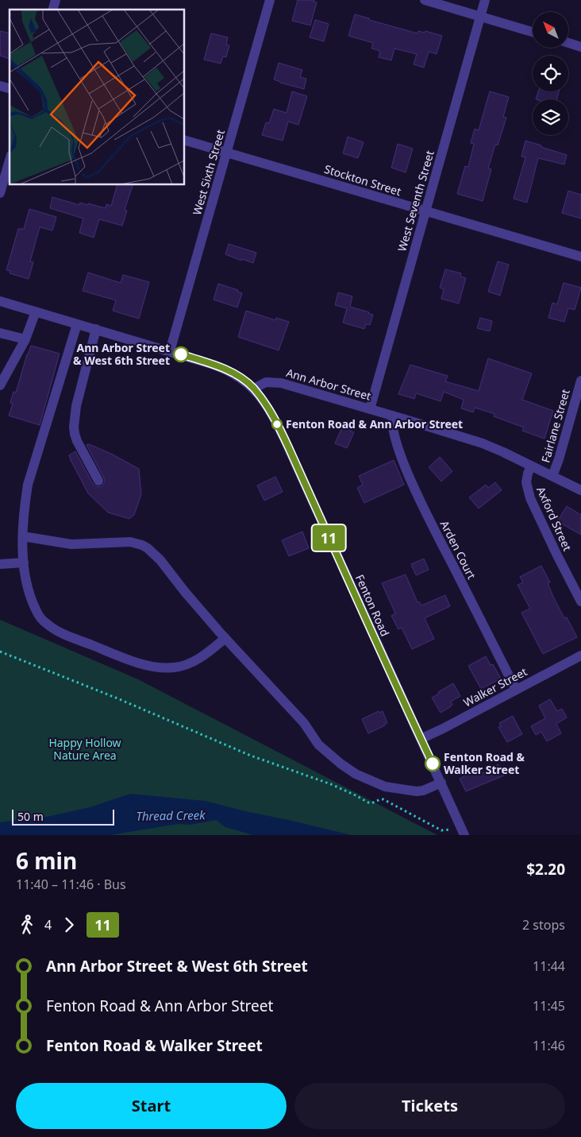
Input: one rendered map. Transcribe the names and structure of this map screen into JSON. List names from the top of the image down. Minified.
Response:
{"streets":{"street":["West Sixth Street","Stockton Street","West Seventh Street","Ann Arbor Street","Fairlane Street","Axford Street","Arden Court","Fenton Road","Walker Street"]},"crossings":[["West Sixth Street","Stockton Street"],["Stockton Street","West Seventh Street"],["West Seventh Street","Ann Arbor Street"],["Ann Arbor Street","Fairlane Street"],["Ann Arbor Street","Axford Street"],["Ann Arbor Street","Arden Court"],["Ann Arbor Street","Fenton Road"],["Arden Court","Walker Street"],["Fenton Road","Walker Street"]],"water":["Thread Creek"],"parks":["Happy Hollow Nature Area"],"places":["Ann Arbor Street & West 6th Street","Fenton Road & Ann Arbor Street","Fenton Road & Walker Street"],"lines":["bus line 11"],"scale_bar":"50 m","north":"top left","page":{"on_map":"11","scale":"50 m","heading":["6 min","11:40 – 11:46 · Bus","$2.20"],"legs":["4","11","2 stops"],"list":[{"name":"Ann Arbor Street & West 6th Street","value":"11:44"},{"name":"Fenton Road & Ann Arbor Street","value":"11:45"},{"name":"Fenton Road & Walker Street","value":"11:46"}],"buttons":["Start","Tickets"]}}
